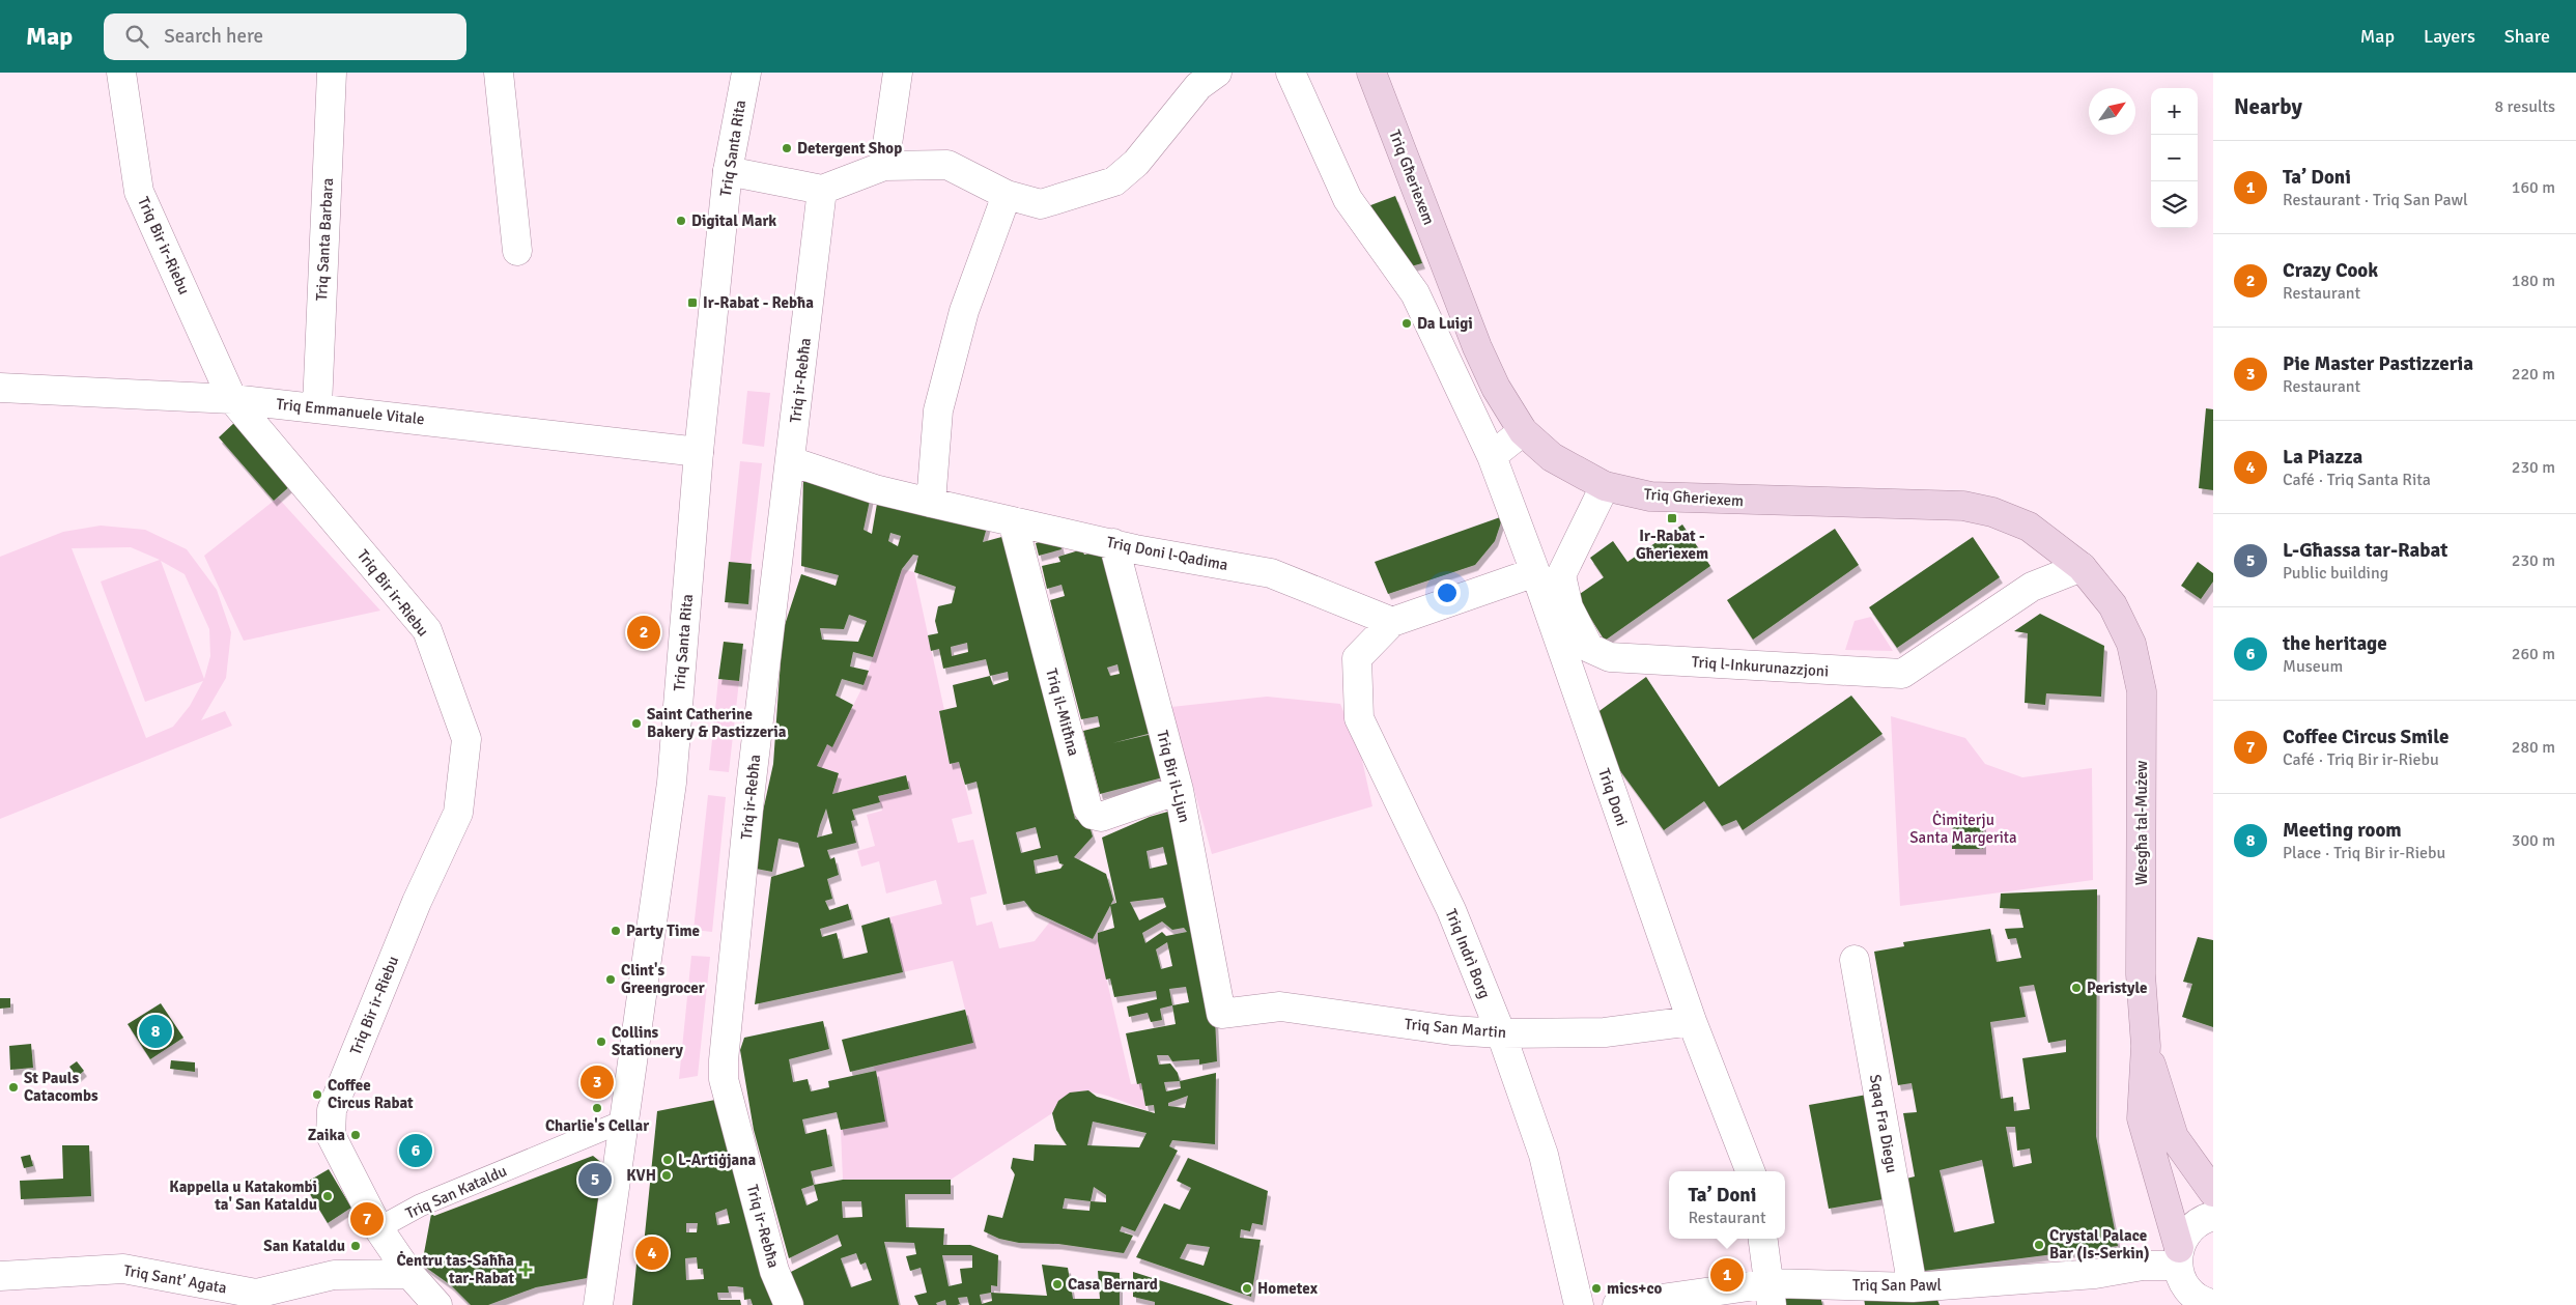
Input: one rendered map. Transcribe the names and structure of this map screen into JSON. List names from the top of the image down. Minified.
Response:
{"streets":{"main road":["Triq Għeriexem","Wesgħa tal-Mużew"],"street":["Triq Santa Rita","Triq Santa Barbara","Triq Bir ir-Riebu","Triq ir-Rebħa","Triq Emmanuele Vitale","Triq Doni l-Qadima","Triq l-Inkurunazzjoni","Triq il-Mitħna","Triq Bir il-Ljun","Triq Doni","Triq Indrì Borg","Triq San Martin","Sqaq Fra Diegu","Triq San Kataldu","Triq Sant' Agata","Triq San Pawl"]},"crossings":[["Triq Santa Rita","Triq Emmanuele Vitale"],["Triq Santa Rita","Triq San Kataldu"],["Triq Għeriexem","Triq l-Inkurunazzjoni"],["Triq Għeriexem","Wesgħa tal-Mużew"],["Triq Santa Barbara","Triq Emmanuele Vitale"],["Triq Bir ir-Riebu","Triq Emmanuele Vitale"],["Triq Bir ir-Riebu","Triq San Kataldu"],["Triq ir-Rebħa","Triq Doni l-Qadima"],["Triq Doni l-Qadima","Triq il-Mitħna"],["Triq Doni l-Qadima","Triq Bir il-Ljun"],["Triq Doni l-Qadima","Triq Indrì Borg"],["Triq il-Mitħna","Triq Bir il-Ljun"],["Triq Bir il-Ljun","Triq San Martin"],["Triq Doni","Triq San Martin"],["Wesgħa tal-Mużew","Triq San Pawl"],["Triq Indrì Borg","Triq San Martin"],["Sqaq Fra Diegu","Triq San Pawl"]],"parks":["Ċimiterju Santa Margerita"],"places":{"other":["Detergent Shop","Digital Mark","Da Luigi","Saint Catherine Bakery & Pastizzeria","Party Time","Clint's Greengrocer","Peristyle","Collins Stationery","St Pauls Catacombs","Coffee Circus Rabat","Charlie's Cellar","Zaika","L-Artiġjana","KVH","Kappella u Katakombi ta' San Kataldu","Crystal Palace Bar (Is-Serkin)","San Kataldu","Casa Bernard","Hometex","mics+co"],"transit":["Ir-Rabat - Rebħa","Ir-Rabat - Għeriexem"],"health":["Ċentru tas-Saħħa tar-Rabat"]},"north":"top right","page":{"header":"Map","search":"Search here","nav":["Map","Layers","Share"],"heading":["Nearby","8 results"],"map_buttons":["+","−"],"list":[{"mark":"1","name":"Ta’ Doni","note":"Restaurant · Triq San Pawl","value":"160 m"},{"mark":"2","name":"Crazy Cook","note":"Restaurant","value":"180 m"},{"mark":"3","name":"Pie Master Pastizzeria","note":"Restaurant","value":"220 m"},{"mark":"4","name":"La Piazza","note":"Café · Triq Santa Rita","value":"230 m"},{"mark":"5","name":"L-Għassa tar-Rabat","note":"Public building","value":"230 m"},{"mark":"6","name":"the heritage","note":"Museum","value":"260 m"},{"mark":"7","name":"Coffee Circus Smile","note":"Café · Triq Bir ir-Riebu","value":"280 m"},{"mark":"8","name":"Meeting room","note":"Place · Triq Bir ir-Riebu","value":"300 m"}],"pins":["2","8","3","6","5","7","4","1"],"popup":["Ta’ Doni","Restaurant"]}}
